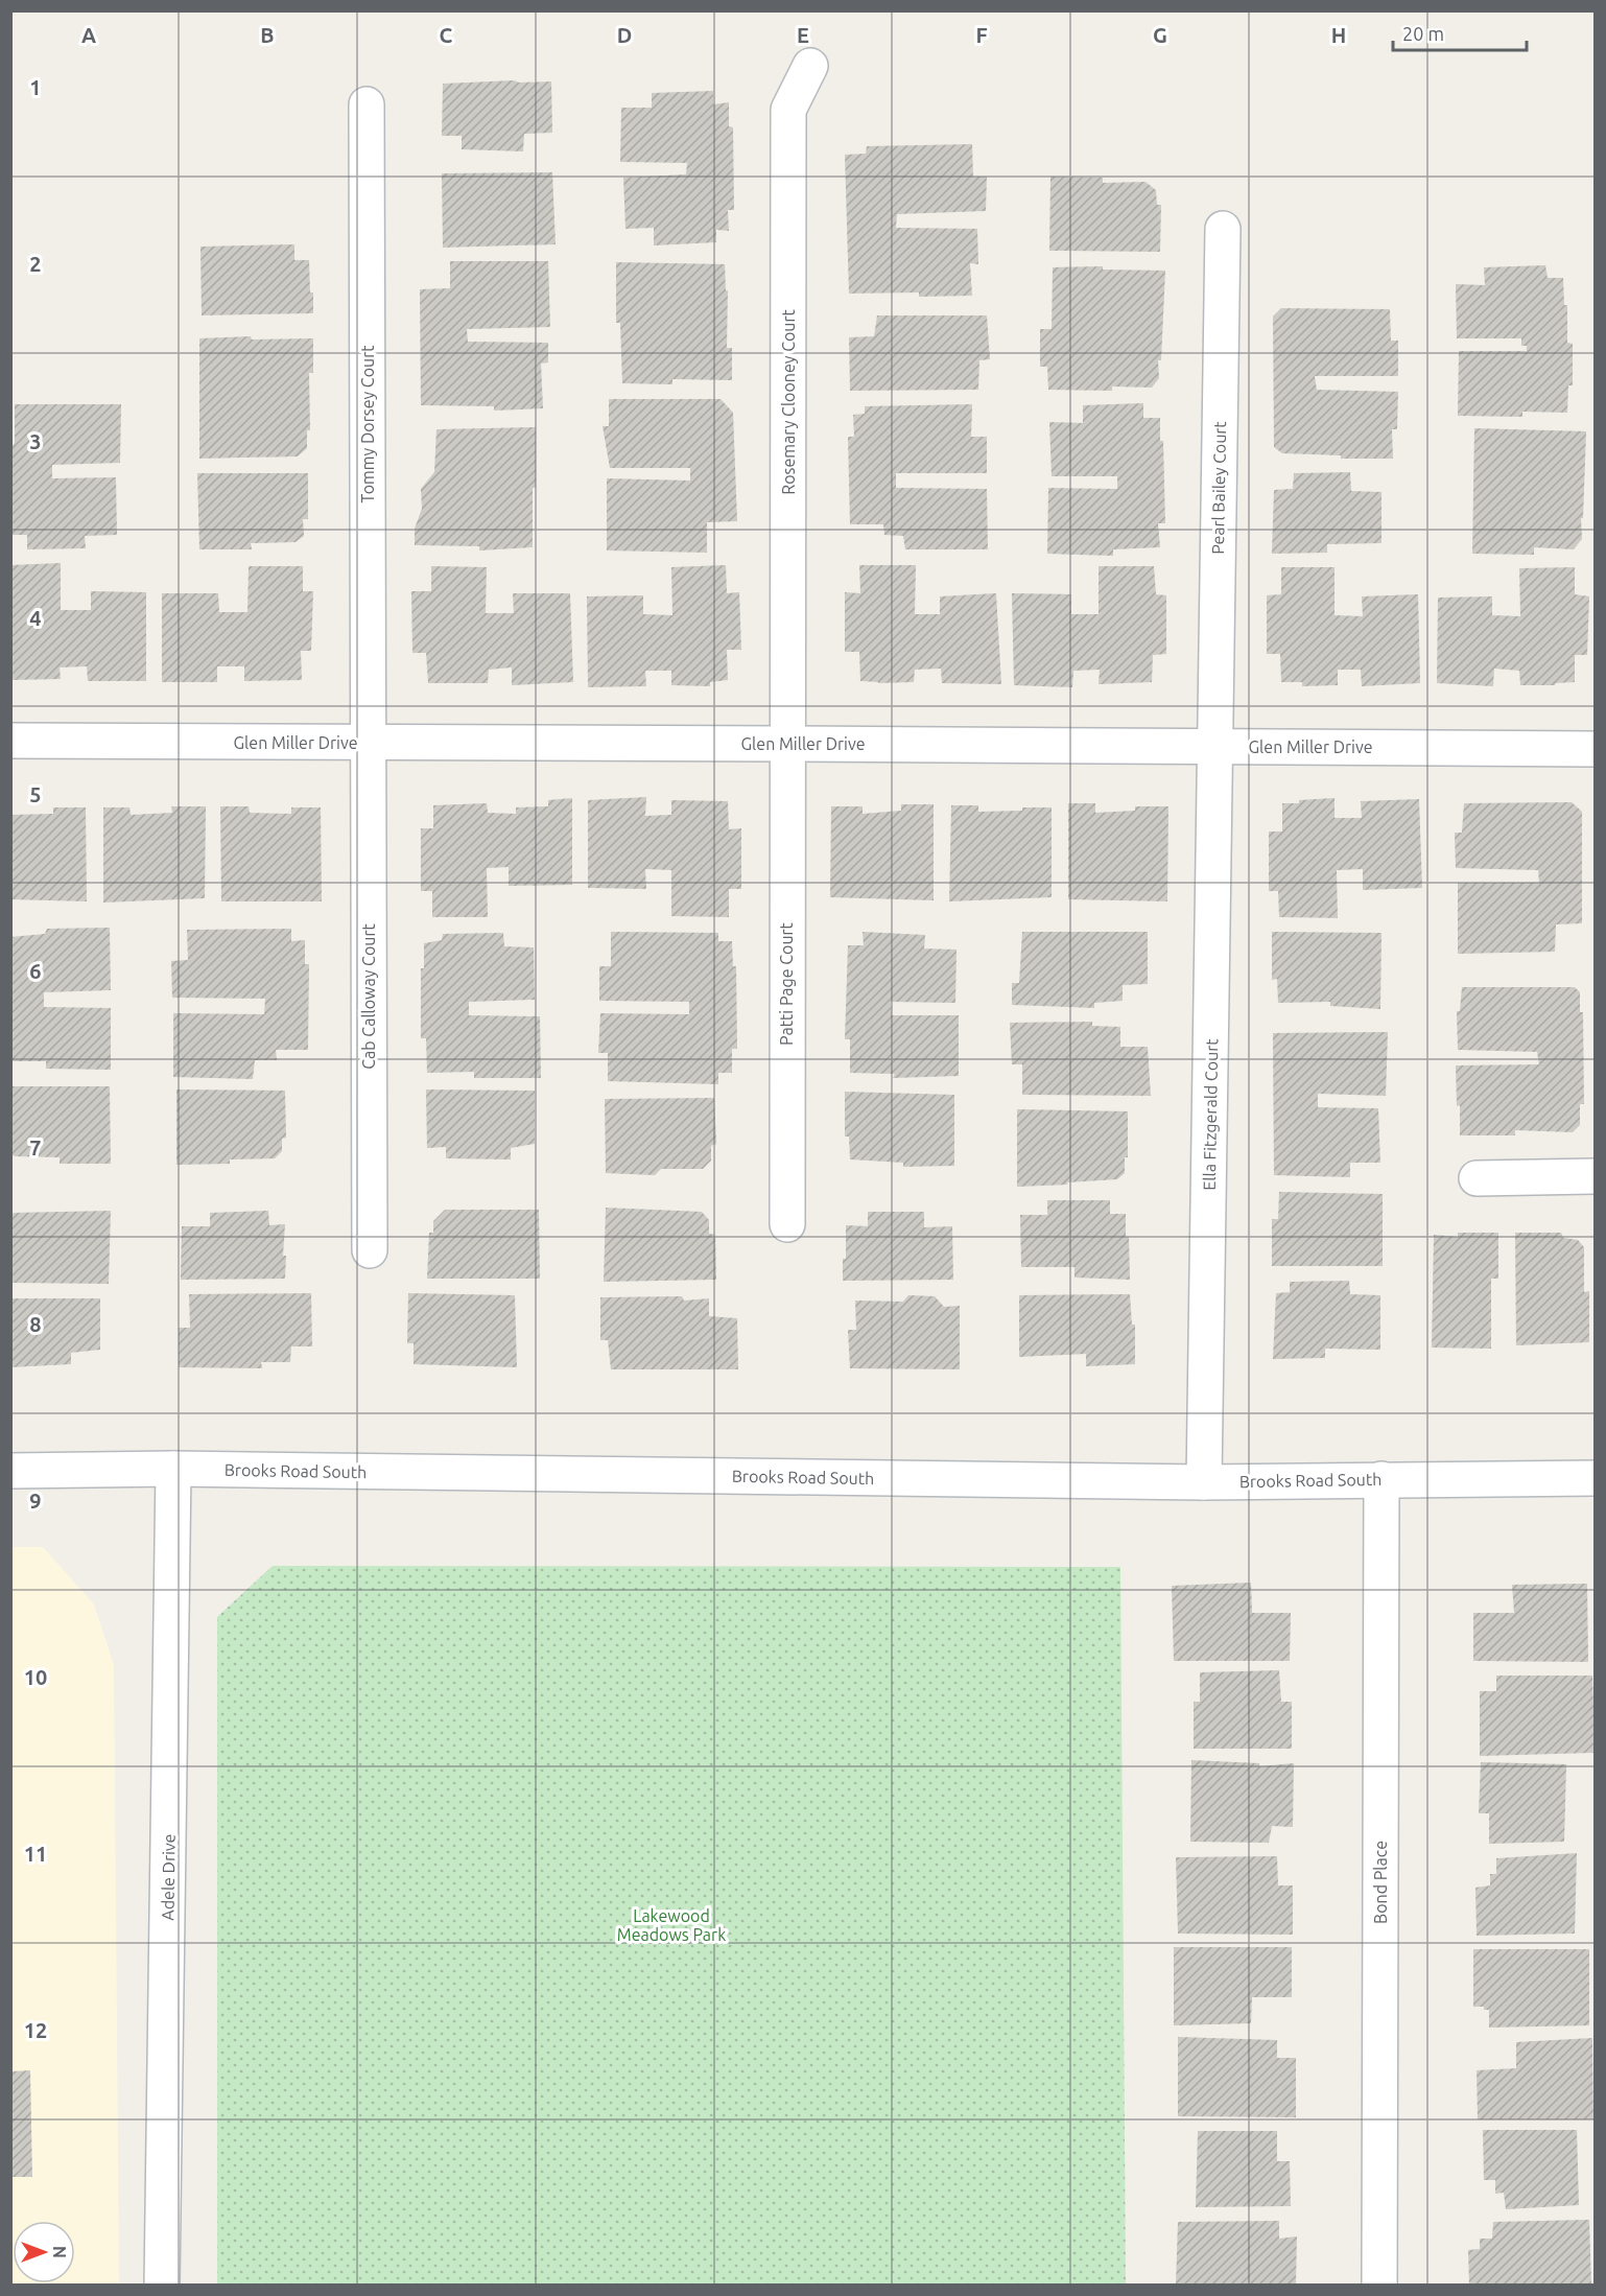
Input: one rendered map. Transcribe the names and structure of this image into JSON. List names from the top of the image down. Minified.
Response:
{"streets":{"street":["Rosemary Clooney Court","Tommy Dorsey Court","Pearl Bailey Court","Glen Miller Drive","Patti Page Court","Cab Calloway Court","Ella Fitzgerald Court","Brooks Road South","Adele Drive","Bond Place"]},"crossings":[["Rosemary Clooney Court","Glen Miller Drive"],["Rosemary Clooney Court","Patti Page Court"],["Tommy Dorsey Court","Glen Miller Drive"],["Tommy Dorsey Court","Cab Calloway Court"],["Pearl Bailey Court","Glen Miller Drive"],["Pearl Bailey Court","Ella Fitzgerald Court"],["Glen Miller Drive","Patti Page Court"],["Glen Miller Drive","Cab Calloway Court"],["Glen Miller Drive","Ella Fitzgerald Court"],["Ella Fitzgerald Court","Brooks Road South"],["Brooks Road South","Adele Drive"],["Brooks Road South","Bond Place"]],"parks":["Lakewood Meadows Park"],"scale_bar":"20 m","north":"right","grid":{"columns":["A","B","C","D","E","F","G","H"],"rows":["1","2","3","4","5","6","7","8","9","10","11","12"]}}
